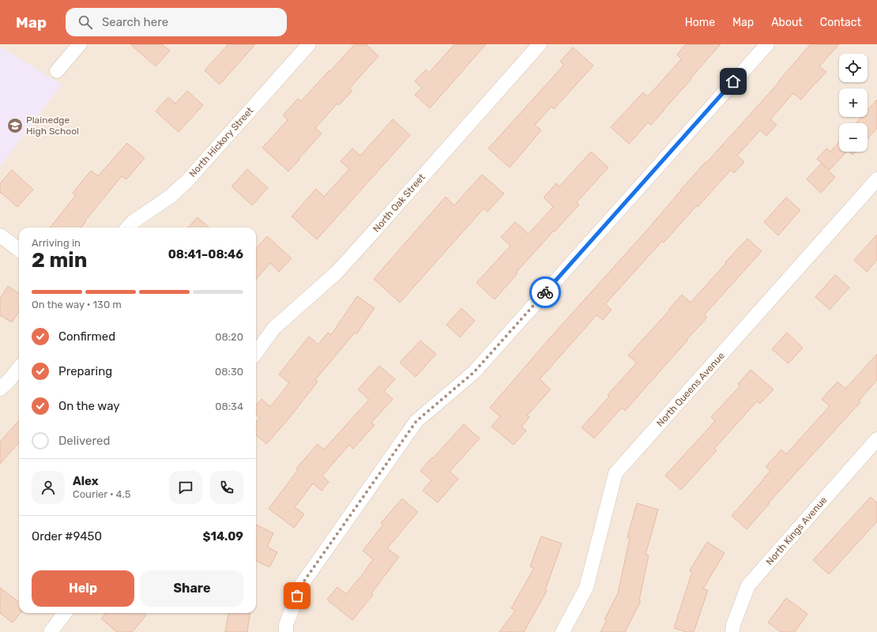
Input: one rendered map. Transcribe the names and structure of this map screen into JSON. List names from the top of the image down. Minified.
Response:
{"streets":{"street":["North Hickory Street","North Oak Street","North Queens Avenue","North Kings Avenue"]},"places":{"school or university":["Plainedge High School"]},"page":{"header":"Map","search":"Search here","nav":["Home","Map","About","Contact"],"map_buttons":["+","−"],"heading":["2 min","Arriving in","08:41–08:46"],"panel":["Alex","Courier · 4.5","Order #9450","$14.09"],"bar":"On the way · 130 m","list":[["Confirmed","08:20"],["Preparing","08:30"],["On the way","08:34"],"Delivered"],"buttons":["Help","Share"]}}
